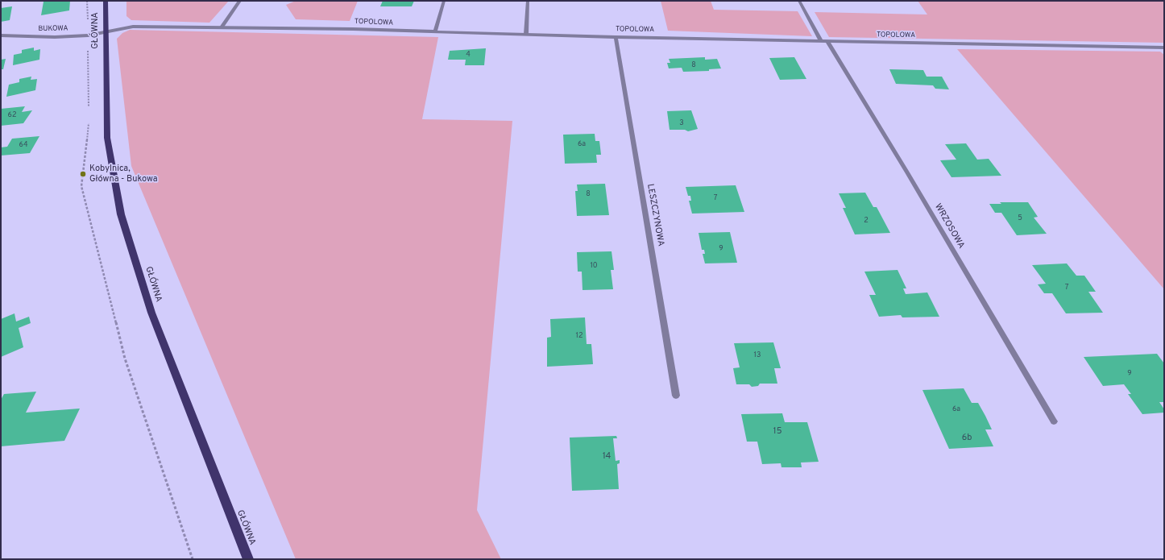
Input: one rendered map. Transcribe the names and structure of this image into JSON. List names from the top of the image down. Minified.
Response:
{"streets":{"main road":["GŁÓWNA"],"street":["TOPOLOWA","BUKOWA","LESZCZYNOWA","WRZOSOWA"]},"crossings":[["TOPOLOWA","BUKOWA"],["TOPOLOWA","GŁÓWNA"],["TOPOLOWA","LESZCZYNOWA"],["TOPOLOWA","WRZOSOWA"],["BUKOWA","GŁÓWNA"]],"places":["Kobylnica, Główna - Bukowa"],"house_numbers":["4","8","62","3","6a","64","8","7","5","2","9","10","7","12","13","9","6a","15","6b","14"]}
